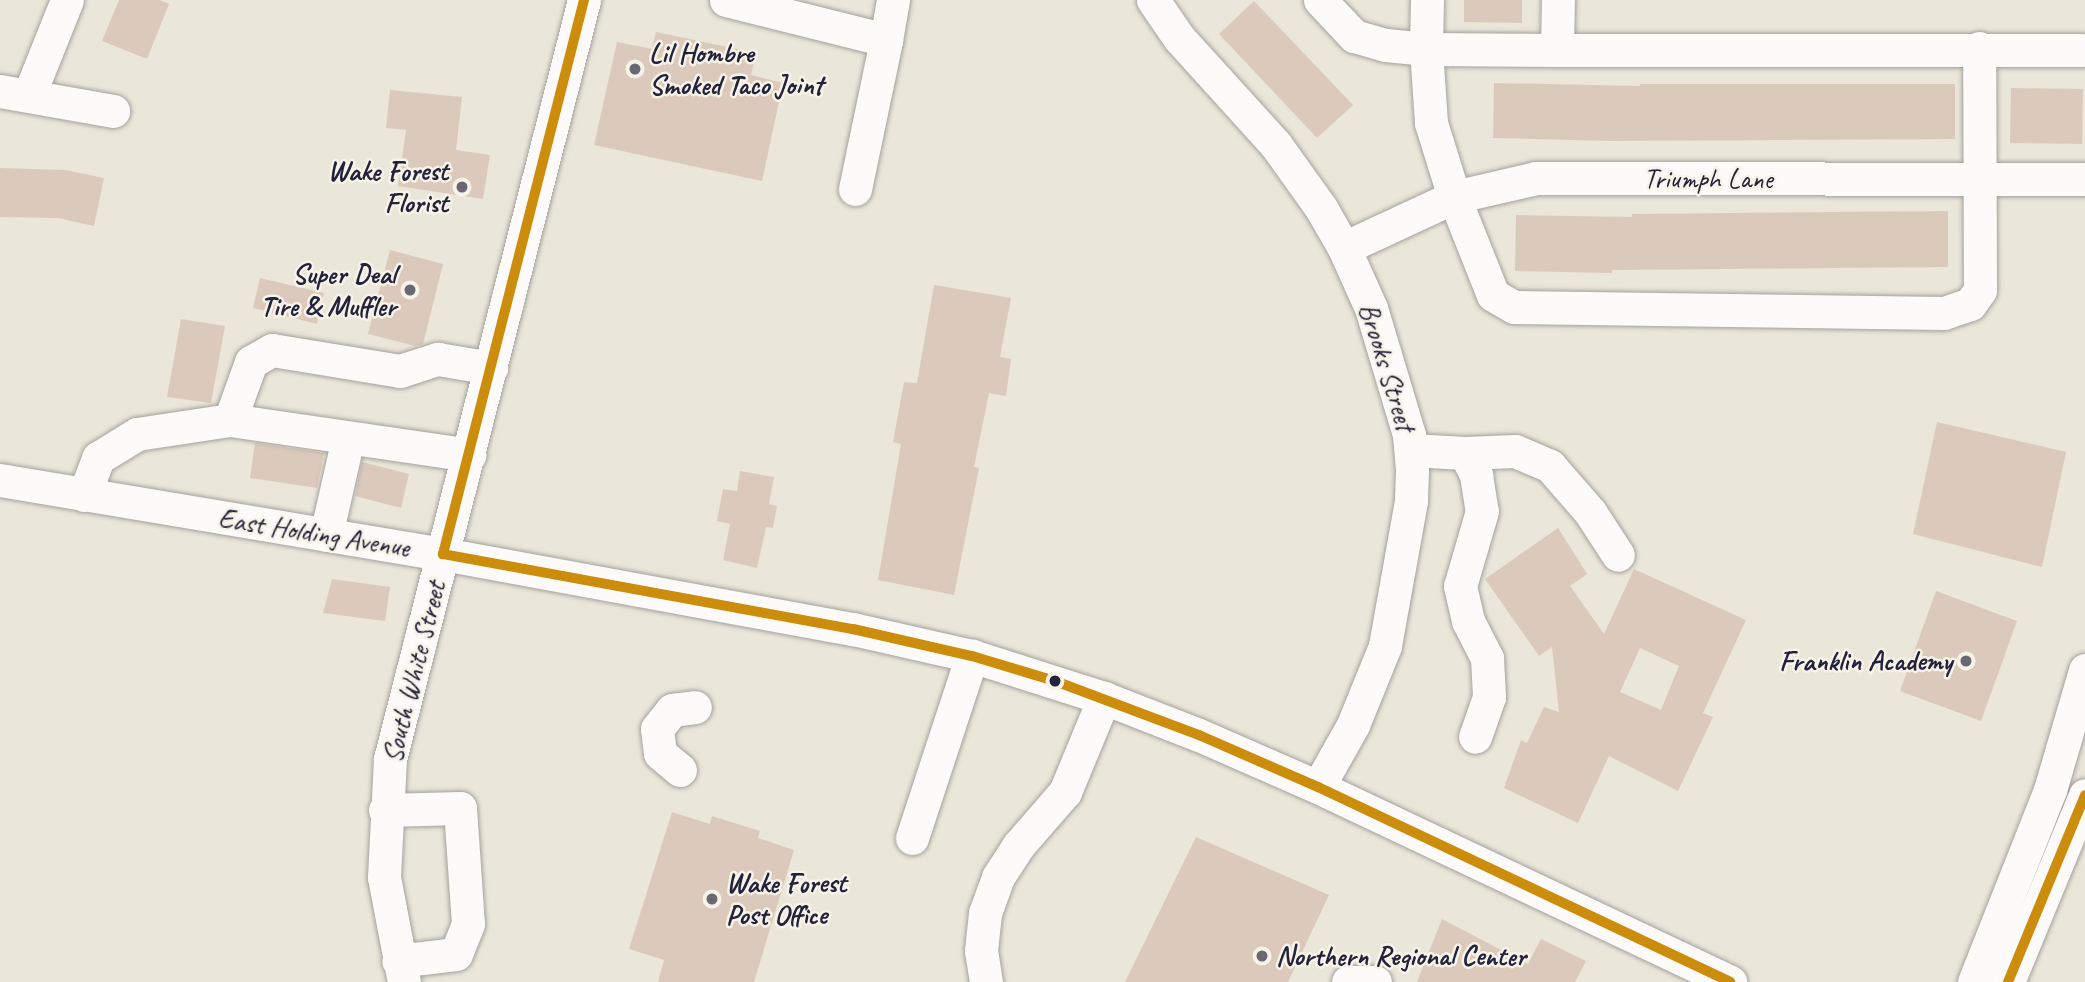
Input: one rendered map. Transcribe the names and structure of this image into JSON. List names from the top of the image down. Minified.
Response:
{"streets":{"street":["Triumph Lane","Brooks Street","East Holding Avenue","South White Street"]},"crossings":[["Triumph Lane","Brooks Street"],["Brooks Street","East Holding Avenue"],["East Holding Avenue","South White Street"]],"places":["Lil Hombre Smoked Taco Joint","Wake Forest Florist","Super Deal Tire & Muffler","Franklin Academy","Wake Forest Post Office","Northern Regional Center"]}
